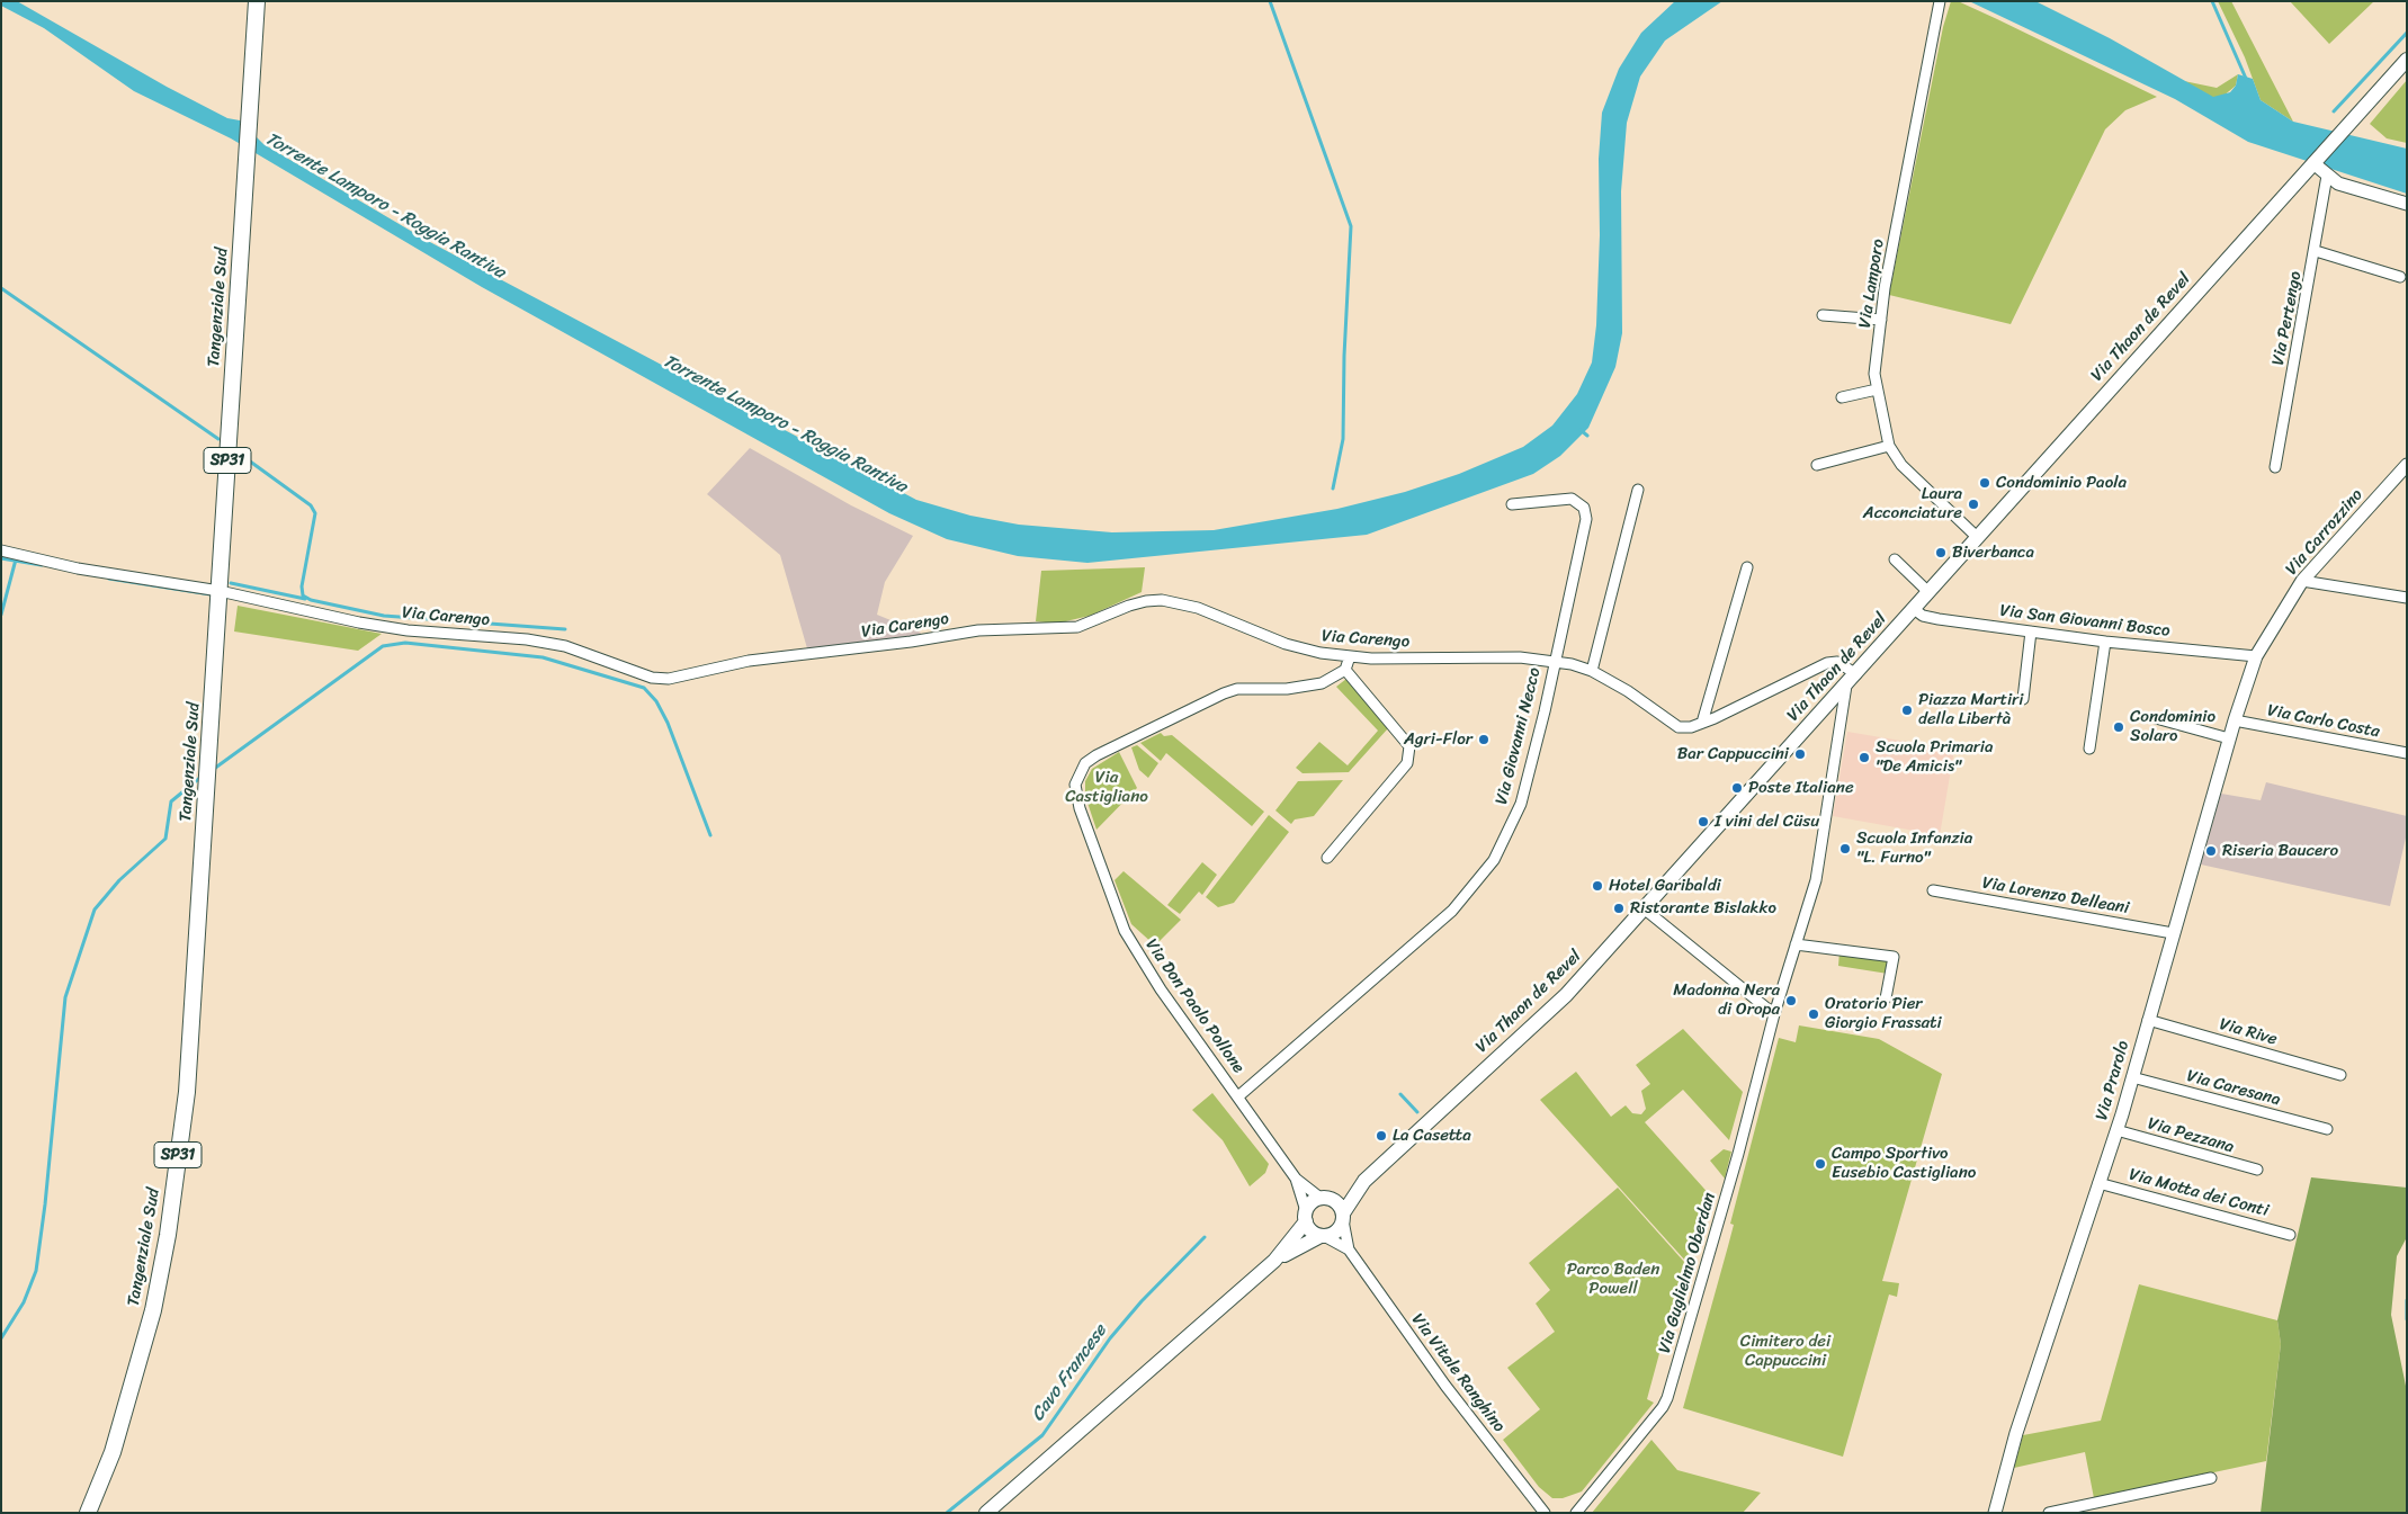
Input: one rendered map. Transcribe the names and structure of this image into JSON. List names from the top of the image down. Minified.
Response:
{"streets":{"main road":["Tangenziale Sud","Via Thaon de Revel","SP31"],"street":["Via Lamporo","Via Pertengo","Via Carrozzino","Via Carengo","Via San Giovanni Bosco","Via Carlo Costa","Via Giovanni Necco","Via Lorenzo Delleani","Via Don Paolo Pollone","Via Rive","Via Prarolo","Via Caresana","Via Pezzana","Via Motta dei Conti","Via Guglielmo Oberdan","Via Vitale Ranghino"]},"crossings":[["Via Lamporo","Via Thaon de Revel"],["Tangenziale Sud","Via Carengo"],["Via Thaon de Revel","Via Carengo"],["Via Thaon de Revel","Via San Giovanni Bosco"],["Via Thaon de Revel","Via Don Paolo Pollone"],["Via Thaon de Revel","Via Guglielmo Oberdan"],["Via Thaon de Revel","Via Vitale Ranghino"],["Via Carrozzino","Via San Giovanni Bosco"],["Via Carrozzino","Via Prarolo"],["Via Carengo","Via Giovanni Necco"],["Via San Giovanni Bosco","Via Prarolo"],["Via Carlo Costa","Via Prarolo"],["Via Giovanni Necco","Via Don Paolo Pollone"],["Via Lorenzo Delleani","Via Prarolo"],["Via Don Paolo Pollone","Via Vitale Ranghino"],["Via Rive","Via Prarolo"],["Via Prarolo","Via Caresana"],["Via Prarolo","Via Pezzana"],["Via Prarolo","Via Motta dei Conti"]],"water":["Torrente Lamporo - Roggia Rantiva","Cavo Francese"],"parks":["Via Castigliano","Parco Baden Powell","Cimitero dei Cappuccini"],"places":["Condominio Paola","Laura Acconciature","Biverbanca","Piazza Martiri della Libertà","Condominio Solaro","Agri-Flor","Bar Cappuccini","Scuola Primaria \"De Amicis\"","Poste Italiane","I vini del Cüsu","Scuola Infanzia \"L. Furno\"","Riseria Baucero","Hotel Garibaldi","Ristorante Bislakko","Madonna Nera di Oropa","Oratorio Pier Giorgio Frassati","La Casetta","Campo Sportivo Eusebio Castigliano"]}
